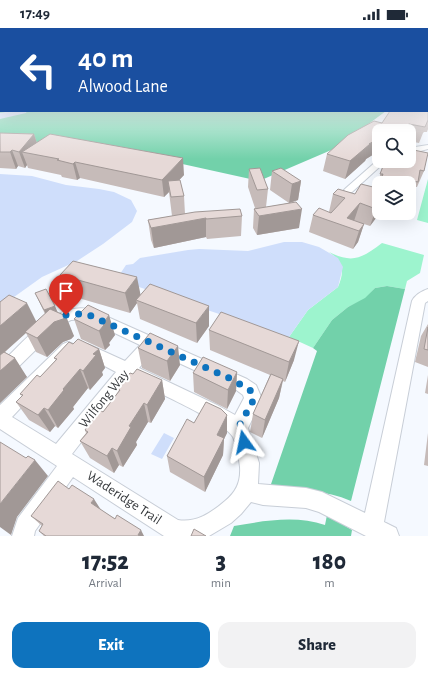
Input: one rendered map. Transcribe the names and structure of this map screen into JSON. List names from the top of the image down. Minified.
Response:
{"streets":{"street":["Wilfong Way","Waderidge Trail"]},"crossings":[["Wilfong Way","Waderidge Trail"]],"page":{"status":"17:49","turn":["40 m","Alwood Lane"],"eta":["17:52","Arrival","3","min","180","m"],"buttons":["Exit","Share"]}}
